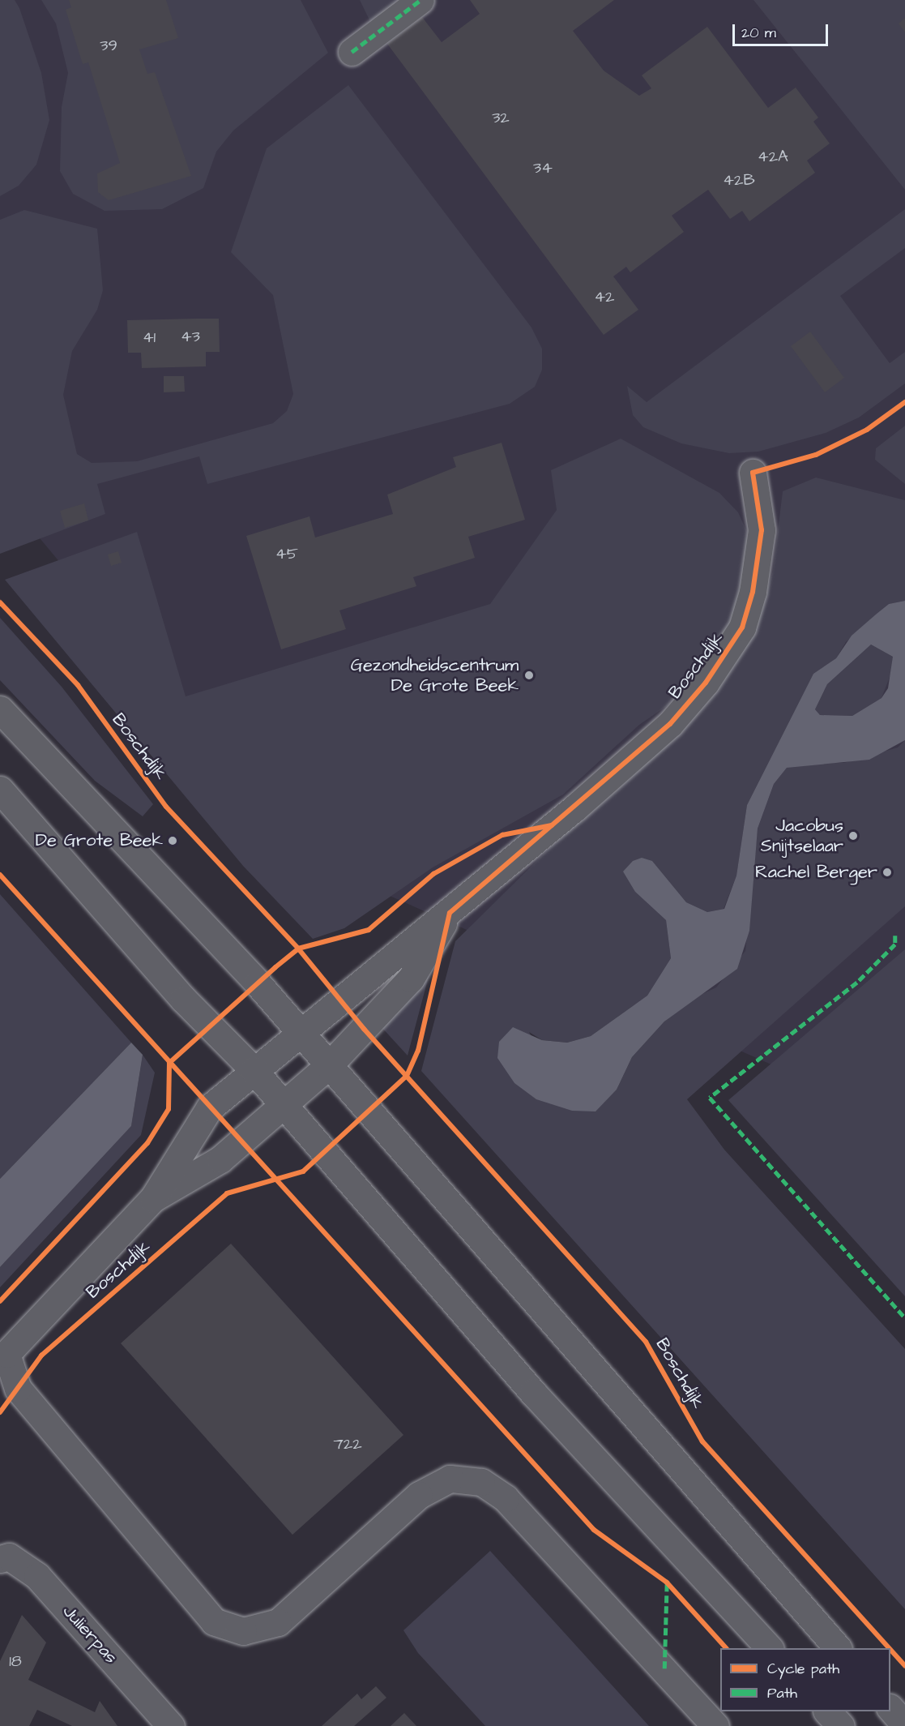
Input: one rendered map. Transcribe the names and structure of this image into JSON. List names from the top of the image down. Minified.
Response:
{"streets":{"street":["Boschdijk","Julierpas"]},"places":["Gezondheidscentrum De Grote Beek","Jacobus Snijtselaar","De Grote Beek","Rachel Berger"],"house_numbers":["39","32","42A","34","42B","42","43","41","45","722","18"],"legend":["Cycle path","Path"],"scale_bar":"20 m"}
